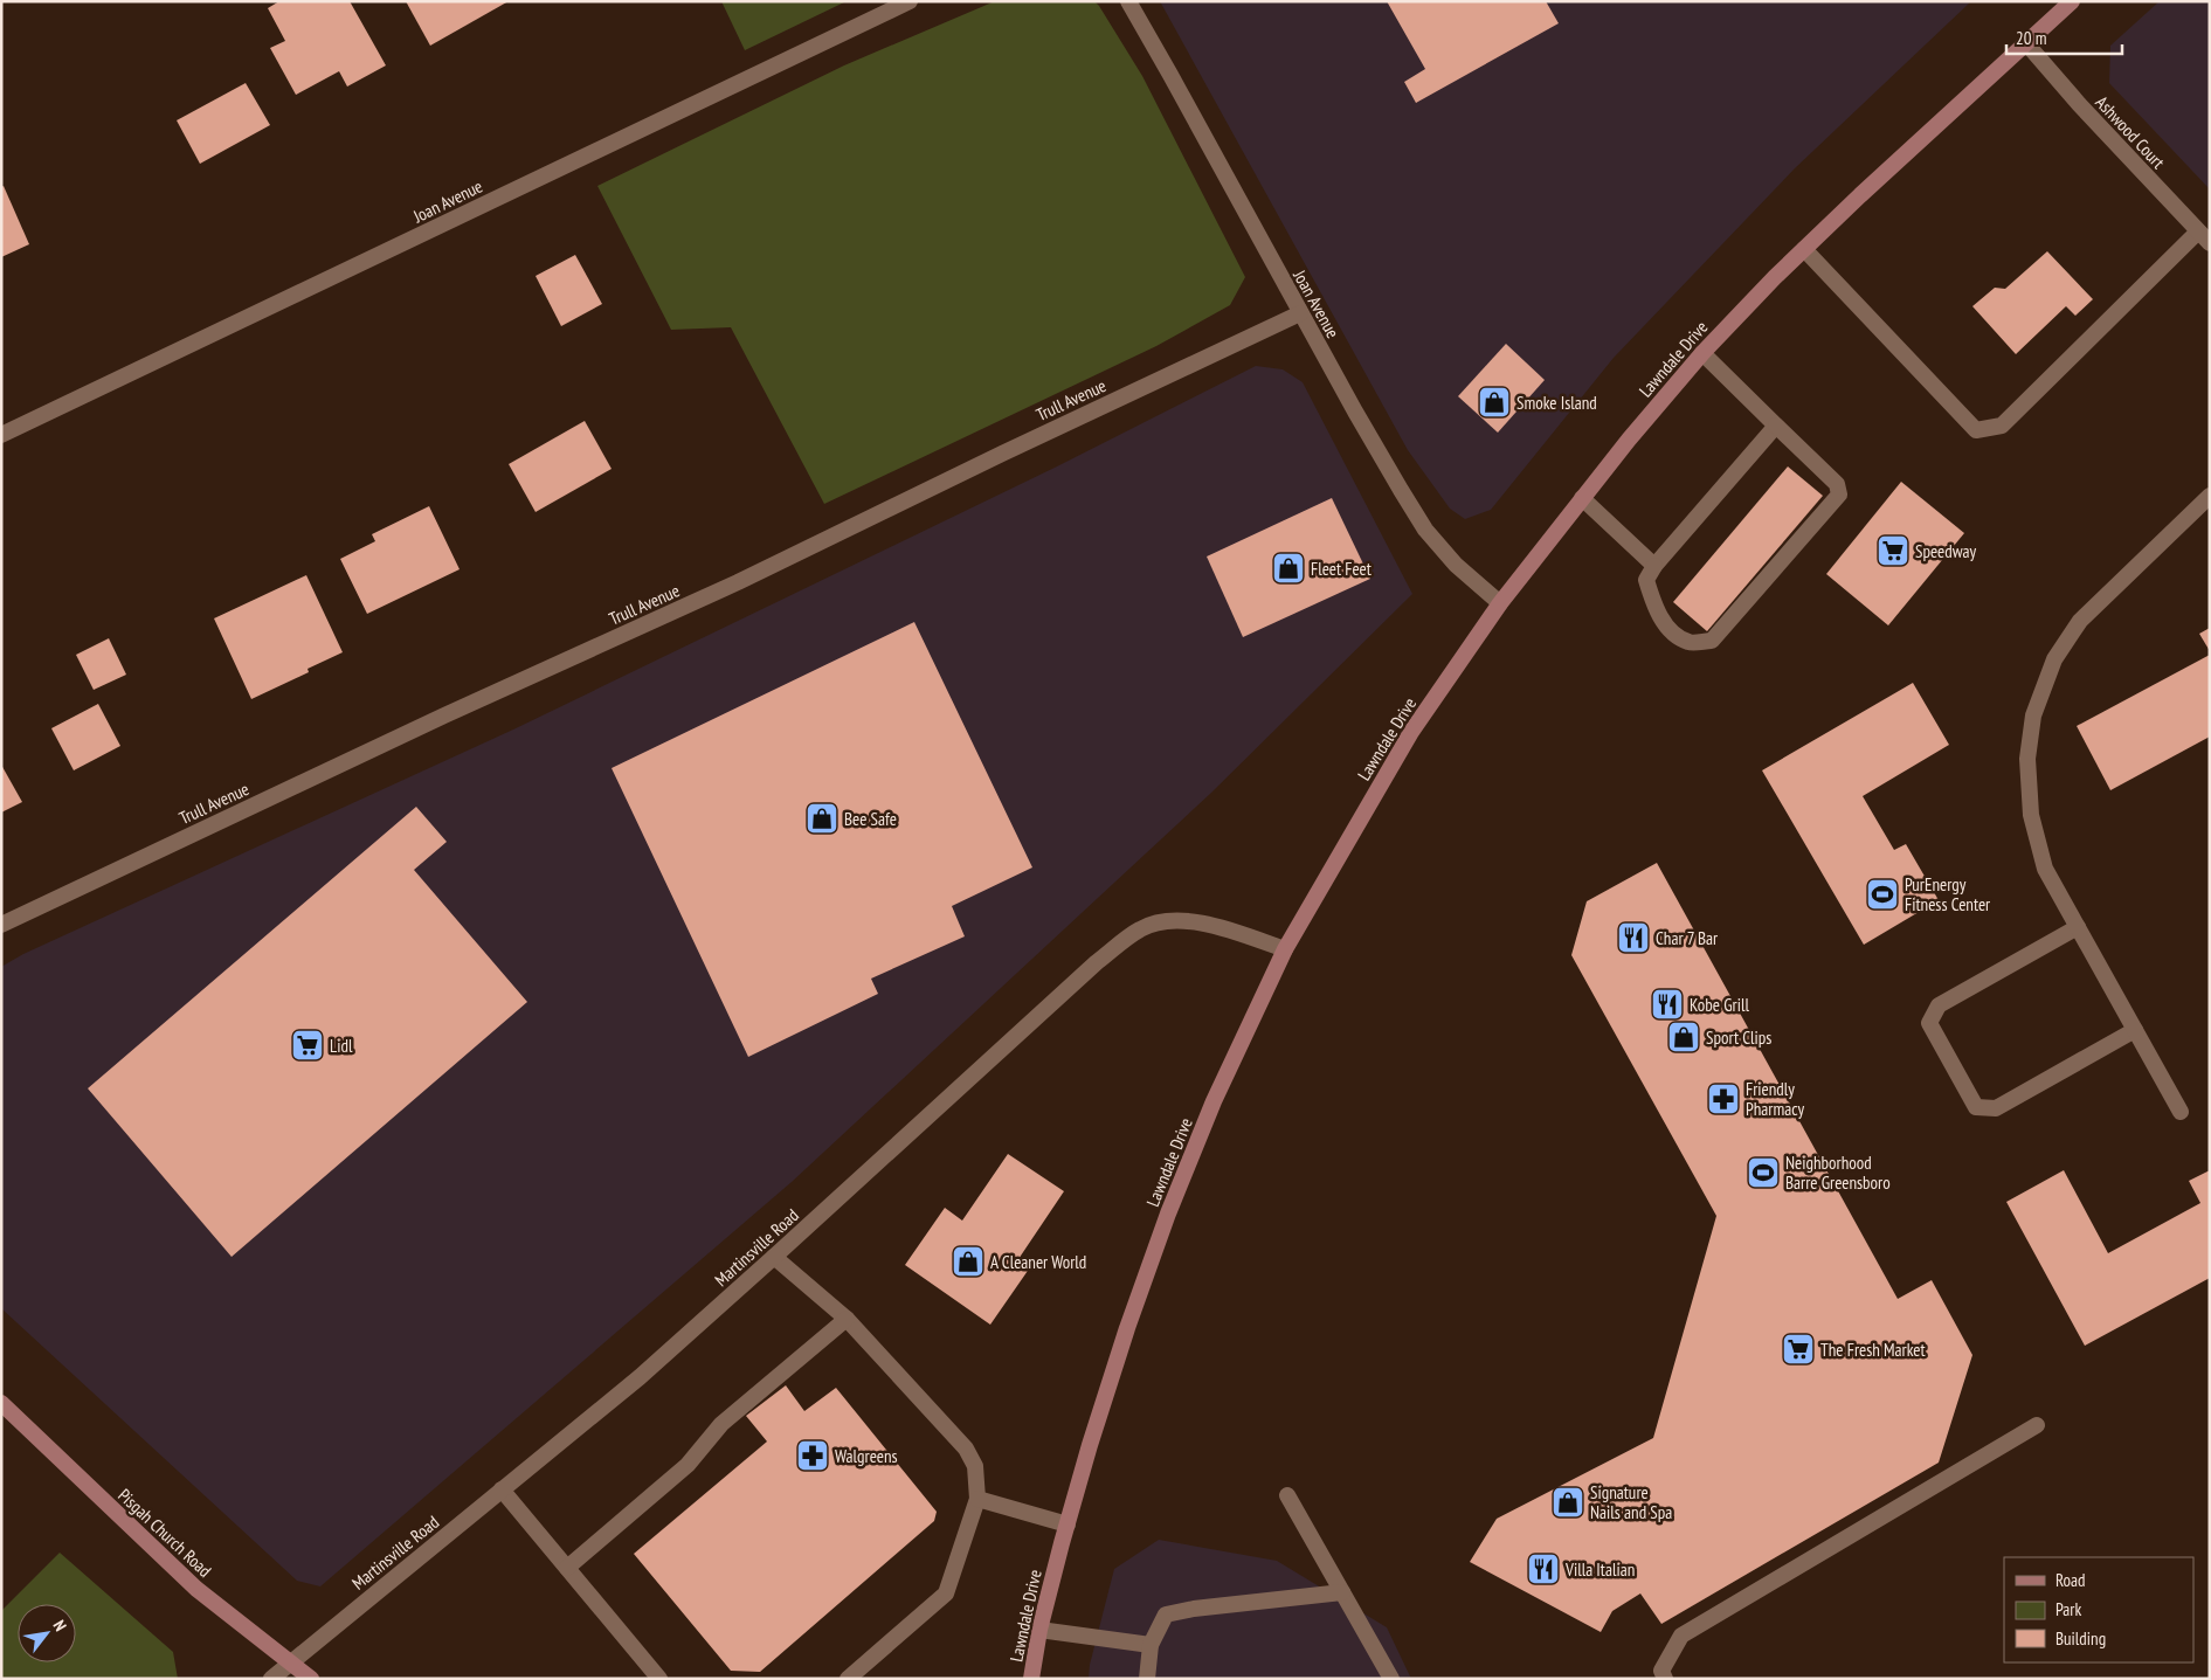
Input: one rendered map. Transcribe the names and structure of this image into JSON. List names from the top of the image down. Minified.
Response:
{"streets":{"main road":["Lawndale Drive","Pisgah Church Road"],"street":["Ashwood Court","Joan Avenue","Trull Avenue","Martinsville Road"]},"crossings":[["Ashwood Court","Lawndale Drive"],["Joan Avenue","Lawndale Drive"],["Joan Avenue","Trull Avenue"],["Lawndale Drive","Martinsville Road"],["Martinsville Road","Pisgah Church Road"]],"places":{"shop":["Smoke Island","Fleet Feet","Bee Safe","Sport Clips","A Cleaner World","Signature Nails and Spa"],"supermarket":["Speedway","Lidl","The Fresh Market"],"sports":["PurEnergy Fitness Center","Neighborhood Barre Greensboro"],"restaurant":["Char 7 Bar","Kobe Grill","Villa Italian"],"pharmacy":["Friendly Pharmacy","Walgreens"]},"legend":["Road","Park","Building"],"scale_bar":"20 m","north":"top right"}
